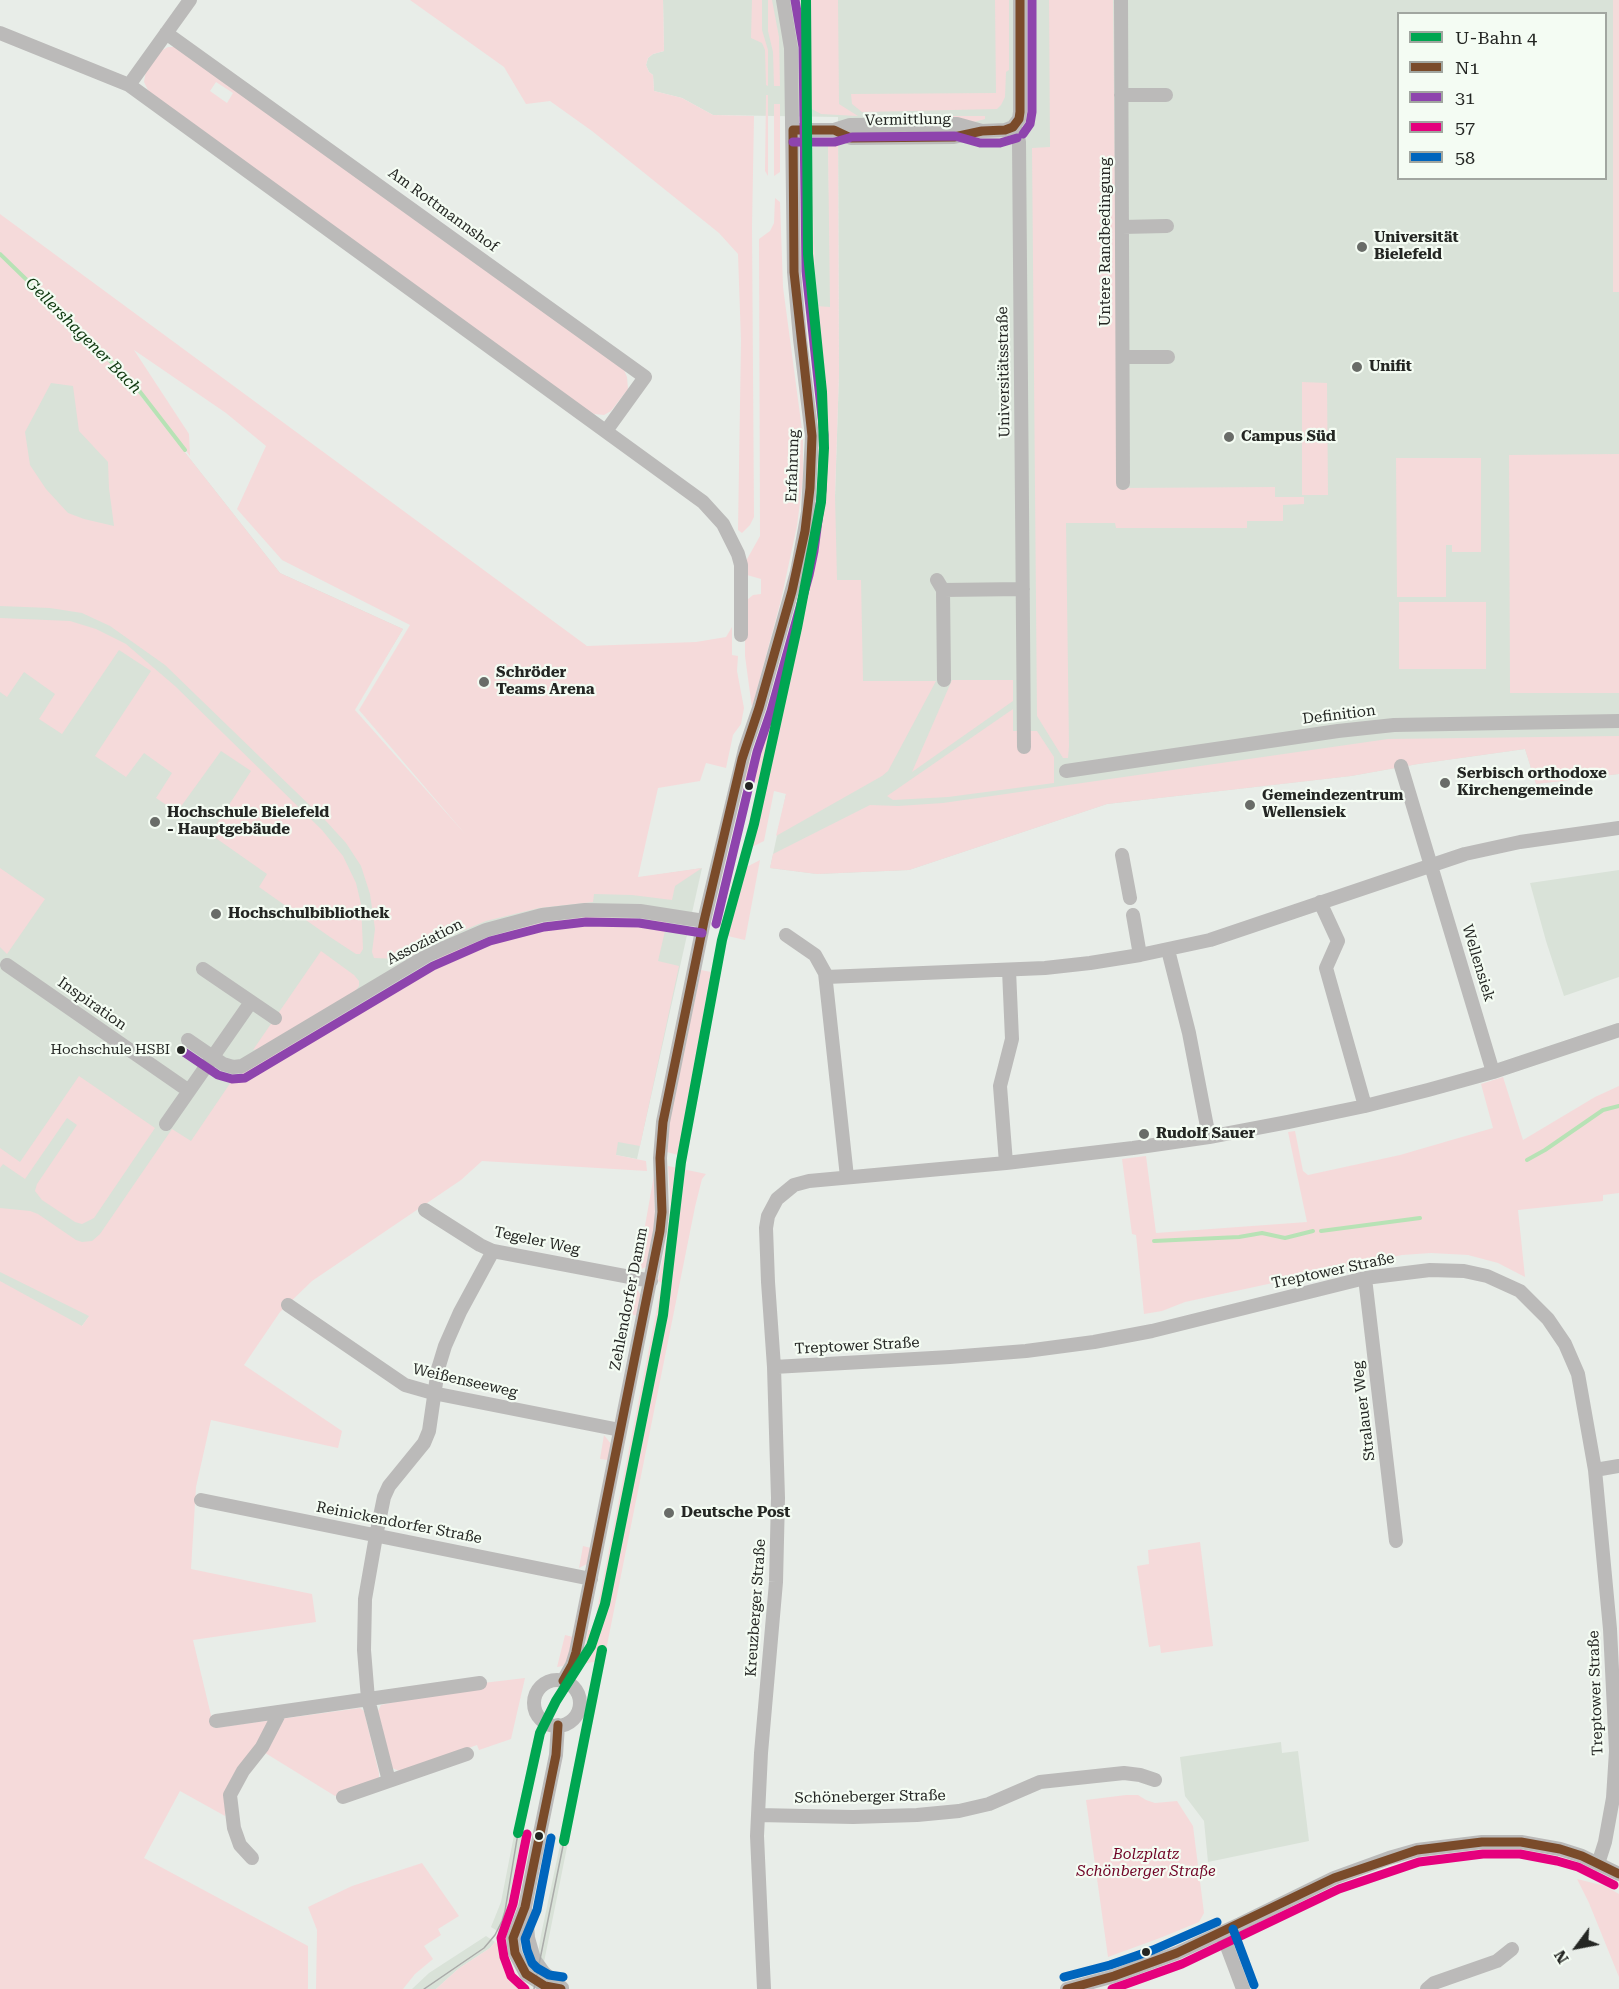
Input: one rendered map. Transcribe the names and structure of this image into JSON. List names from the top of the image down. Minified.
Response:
{"streets":{"street":["Vermittlung","Am Rottmannshof","Untere Randbedingung","Universitätsstraße","Erfahrung","Definition","Assoziation","Wellensiek","Inspiration","Tegeler Weg","Treptower Straße","Zehlendorfer Damm","Weißenseeweg","Stralauer Weg","Reinickendorfer Straße","Kreuzberger Straße","Schöneberger Straße"]},"crossings":[["Vermittlung","Universitätsstraße"],["Vermittlung","Erfahrung"],["Erfahrung","Assoziation"],["Erfahrung","Zehlendorfer Damm"],["Assoziation","Zehlendorfer Damm"],["Tegeler Weg","Zehlendorfer Damm"],["Treptower Straße","Stralauer Weg"],["Treptower Straße","Kreuzberger Straße"],["Zehlendorfer Damm","Weißenseeweg"],["Zehlendorfer Damm","Reinickendorfer Straße"],["Kreuzberger Straße","Schöneberger Straße"]],"water":["Gellershagener Bach"],"parks":["Bolzplatz Schönberger Straße"],"places":["Universität Bielefeld","Unifit","Campus Süd","Schröder Teams Arena","Serbisch orthodoxe Kirchengemeinde","Gemeindezentrum Wellensiek","Hochschule Bielefeld - Hauptgebäude","Hochschulbibliothek","Hochschule HSBI","Rudolf Sauer","Deutsche Post"],"lines":["metro line 4","transit line N1","transit line 31","transit line 57","transit line 58"],"legend":["U-Bahn 4","N1","31","57","58"],"north":"bottom left"}
